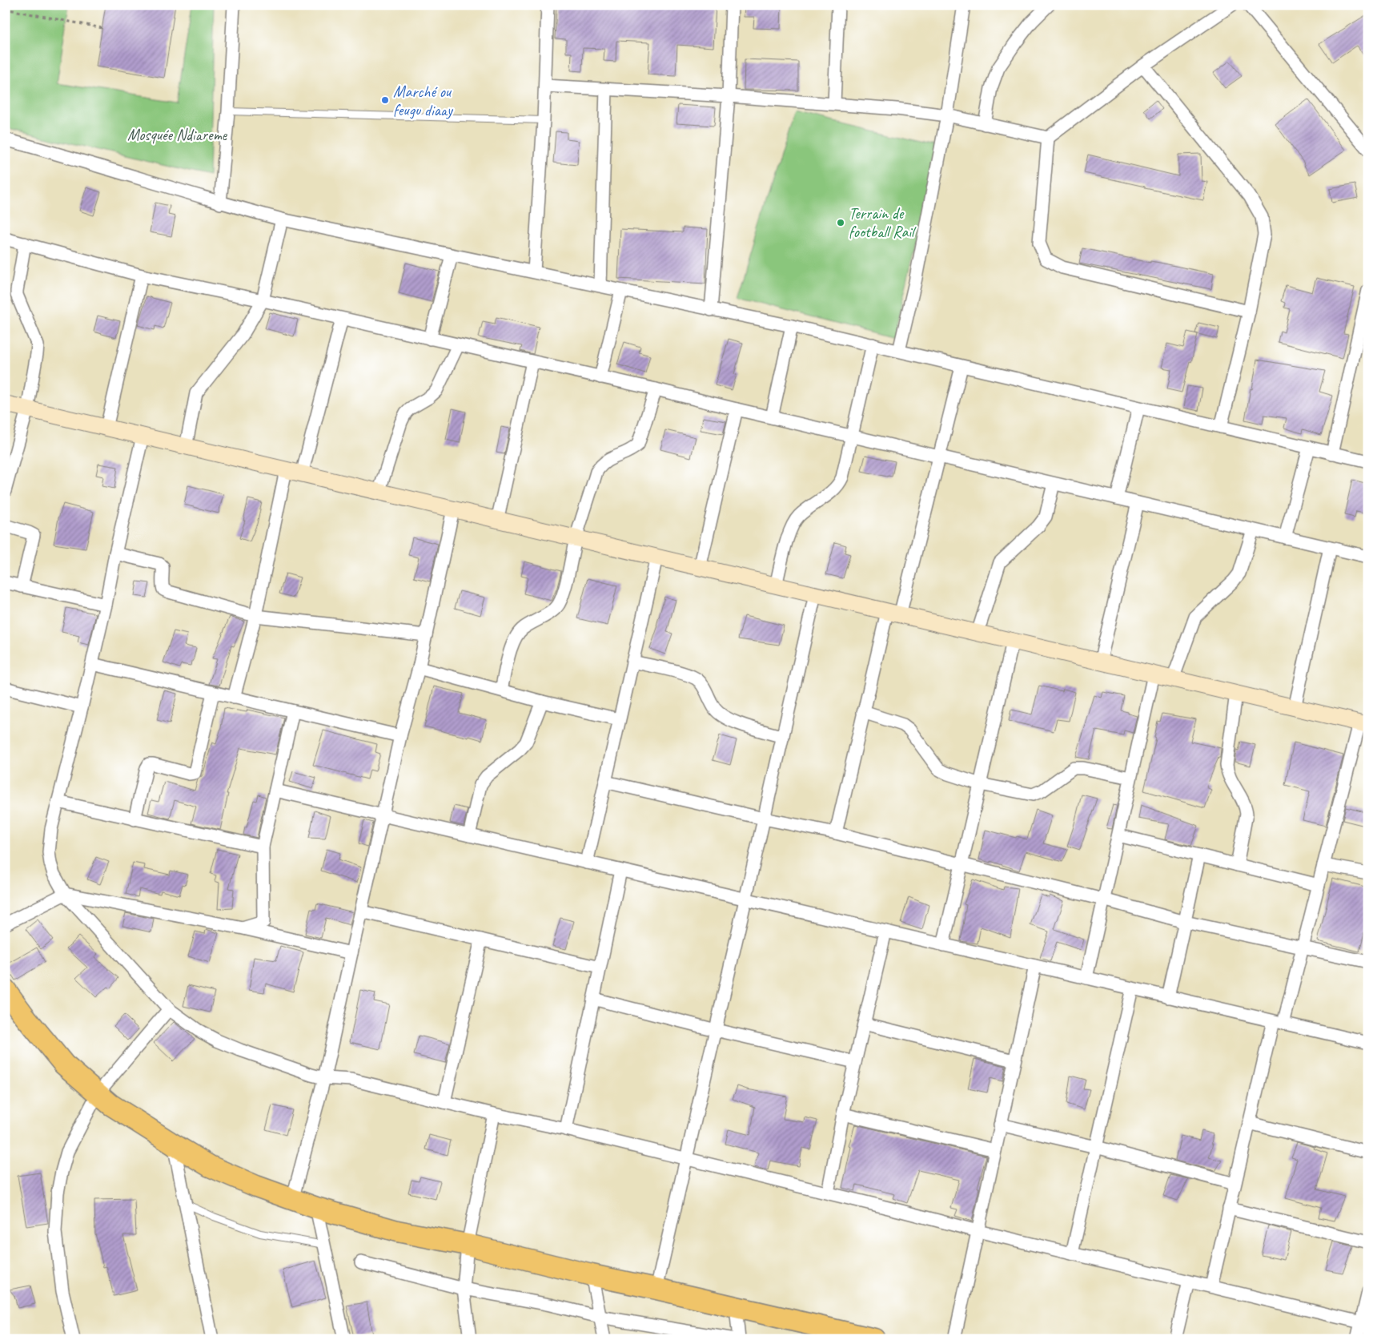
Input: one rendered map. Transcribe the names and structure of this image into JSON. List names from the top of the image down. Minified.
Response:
{"parks":["Mosquée Ndiareme"],"places":["Marché ou feugu diaay","Terrain de football Rail"]}
